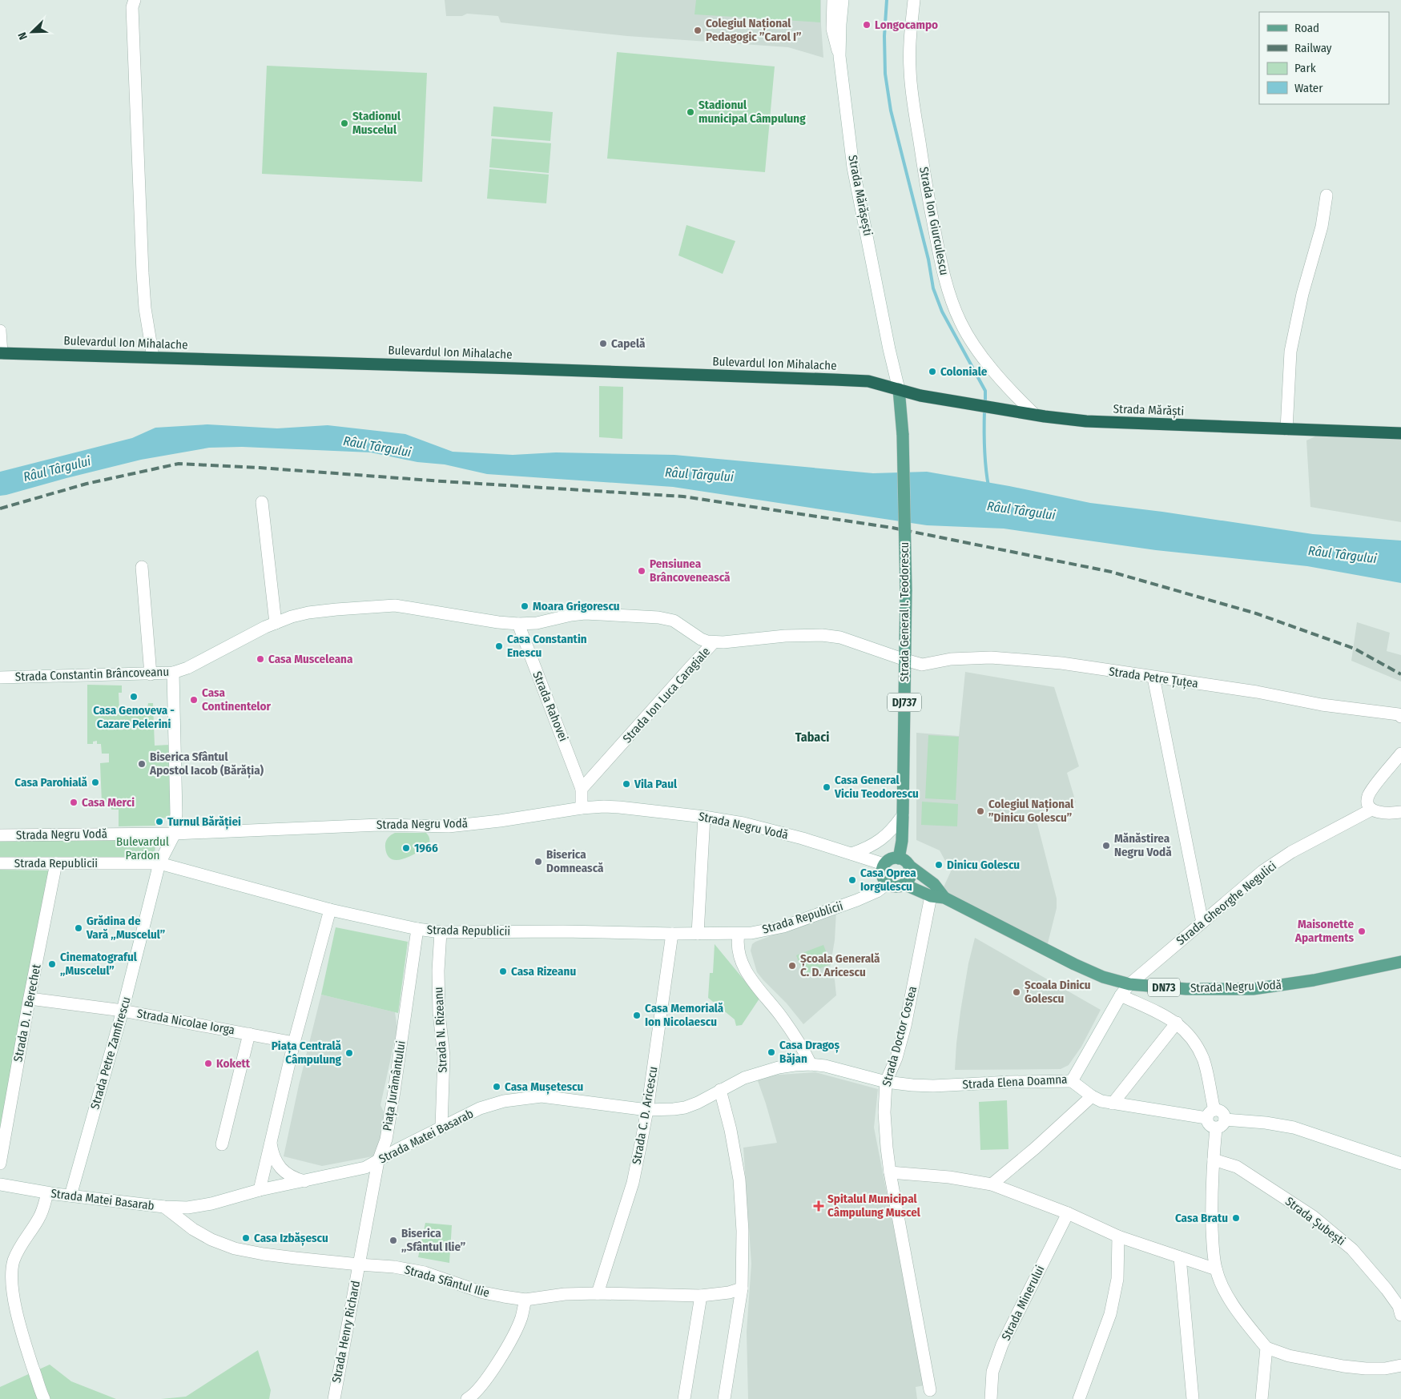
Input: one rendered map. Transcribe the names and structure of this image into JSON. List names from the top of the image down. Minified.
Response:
{"streets":{"highway":["Bulevardul Ion Mihalache","Strada Mărăști"],"main road":["Strada General I. Teodorescu","DJ737","Strada Negru Vodă","DN73"],"street":["Strada Mărășești","Strada Ion Giurculescu","Strada Constantin Brâncoveanu","Strada Petre Țuțea","Strada Ion Luca Caragiale","Strada Rahovei","Strada Republicii","Strada Gheorghe Negulici","Strada D. I. Berechet","Strada Nicolae Iorga","Strada N. Rizeanu","Strada Doctor Costea","Strada Petre Zamfirescu","Strada Elena Doamna","Piața Jurământului","Strada C. D. Aricescu","Strada Matei Basarab","Strada Șubești","Strada Sfântul Ilie","Strada Minerului","Strada Henry Richard"]},"crossings":[["Strada Mărășești","Bulevardul Ion Mihalache"],["Strada Mărășești","Strada Mărăști"],["Strada Mărășești","Strada General I. Teodorescu"],["Strada Ion Giurculescu","Strada Mărăști"],["Bulevardul Ion Mihalache","Strada Mărăști"],["Bulevardul Ion Mihalache","Strada General I. Teodorescu"],["Strada Mărăști","Strada General I. Teodorescu"],["Strada General I. Teodorescu","Strada Petre Țuțea"],["Strada General I. Teodorescu","Strada Ion Luca Caragiale"],["Strada General I. Teodorescu","Strada Negru Vodă"],["Strada General I. Teodorescu","Strada Republicii"],["Strada General I. Teodorescu","DN73"],["Strada Constantin Brâncoveanu","Strada Ion Luca Caragiale"],["Strada Constantin Brâncoveanu","Strada Rahovei"],["Strada Petre Țuțea","Strada Ion Luca Caragiale"],["Strada Ion Luca Caragiale","Strada Rahovei"],["Strada Negru Vodă","Strada Republicii"],["Strada Negru Vodă","Strada Gheorghe Negulici"],["Strada Negru Vodă","DN73"],["Strada Negru Vodă","Strada Doctor Costea"],["Strada Negru Vodă","Strada Petre Zamfirescu"],["Strada Negru Vodă","Strada Elena Doamna"],["Strada Republicii","DN73"],["Strada Republicii","Strada D. I. Berechet"],["Strada Republicii","Strada N. Rizeanu"],["Strada Republicii","Strada Petre Zamfirescu"],["Strada Republicii","Piața Jurământului"],["Strada Republicii","Strada C. D. Aricescu"],["Strada Gheorghe Negulici","Strada Elena Doamna"],["Strada D. I. Berechet","Strada Nicolae Iorga"],["Strada Nicolae Iorga","Strada Petre Zamfirescu"],["Strada N. Rizeanu","Strada Matei Basarab"],["Strada Doctor Costea","Strada Elena Doamna"],["Strada Petre Zamfirescu","Strada Matei Basarab"],["Strada Elena Doamna","Strada Matei Basarab"],["Piața Jurământului","Strada Matei Basarab"],["Piața Jurământului","Strada Sfântul Ilie"],["Piața Jurământului","Strada Henry Richard"],["Strada C. D. Aricescu","Strada Matei Basarab"],["Strada C. D. Aricescu","Strada Sfântul Ilie"],["Strada Matei Basarab","Strada Sfântul Ilie"],["Strada Sfântul Ilie","Strada Henry Richard"]],"districts":["Tabaci"],"water":["Râul Târgului"],"parks":["Bulevardul Pardon"],"places":{"other":["Longocampo","Colegiul Național Pedagogic ”Carol I”","Stadionul municipal Câmpulung","Stadionul Muscelul","Capelă","Coloniale","Pensiunea Brâncovenească","Moara Grigorescu","Casa Constantin Enescu","Casa Musceleana","Casa Genoveva - Cazare Pelerini","Casa Continentelor","Biserica Sfântul Apostol Iacob (Bărăția)","Casa Parohială","Vila Paul","Casa General Viciu Teodorescu","Casa Merci","Colegiul Național ”Dinicu Golescu”","Turnul Bărăției","Mănăstirea Negru Vodă","1966","Biserica Domnească","Dinicu Golescu","Casa Oprea Iorgulescu","Grădina de Vară „Muscelul”","Maisonette Apartments","Cinematograful „Muscelul”","Școala Generală C. D. Aricescu","Casa Rizeanu","Școala Dinicu Golescu","Casa Memorială Ion Nicolaescu","Casa Dragoș Băjan","Piața Centrală Câmpulung","Kokett","Casa Mușetescu","Casa Bratu","Casa Izbășescu","Biserica „Sfântul Ilie”"],"health":["Spitalul Municipal Câmpulung Muscel"]},"legend":["Road","Railway","Park","Water"],"north":"bottom left"}
